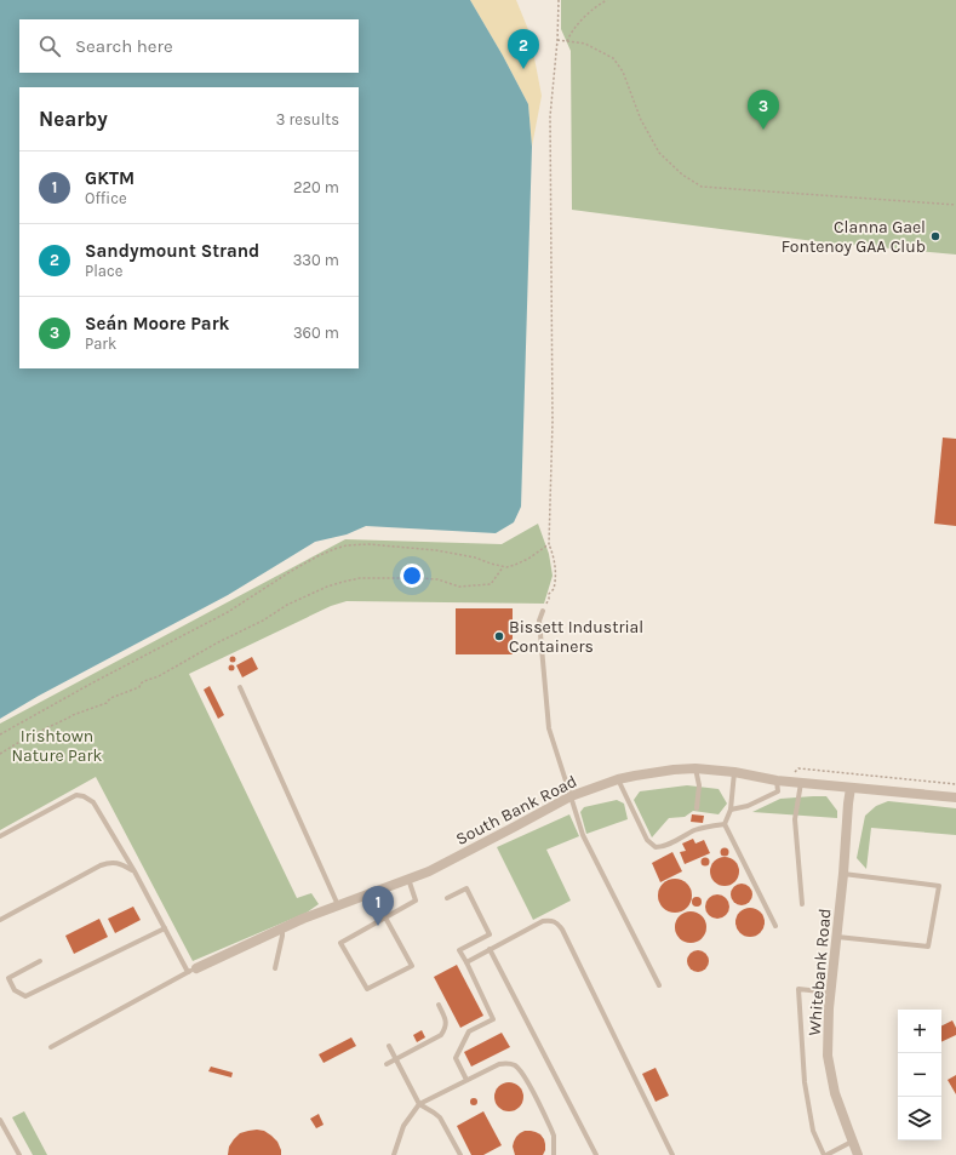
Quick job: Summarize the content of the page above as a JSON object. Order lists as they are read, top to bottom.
{
  "streets": {
    "street": ["South Bank Road", "Whitebank Road"]
  },
  "crossings": [
    ["South Bank Road", "Whitebank Road"]
  ],
  "parks": ["Irishtown Nature Park"],
  "places": ["Clanna Gael Fontenoy GAA Club", "Bissett Industrial Containers"],
  "page": {
    "search": "Search here",
    "pins": ["2", "3", "1"],
    "heading": ["Nearby", "3 results"],
    "list": [
      {
        "mark": "1",
        "name": "GKTM",
        "note": "Office",
        "value": "220 m"
      },
      {
        "mark": "2",
        "name": "Sandymount Strand",
        "note": "Place",
        "value": "330 m"
      },
      {
        "mark": "3",
        "name": "Seán Moore Park",
        "note": "Park",
        "value": "360 m"
      }
    ],
    "map_buttons": ["+", "−"]
  }
}
